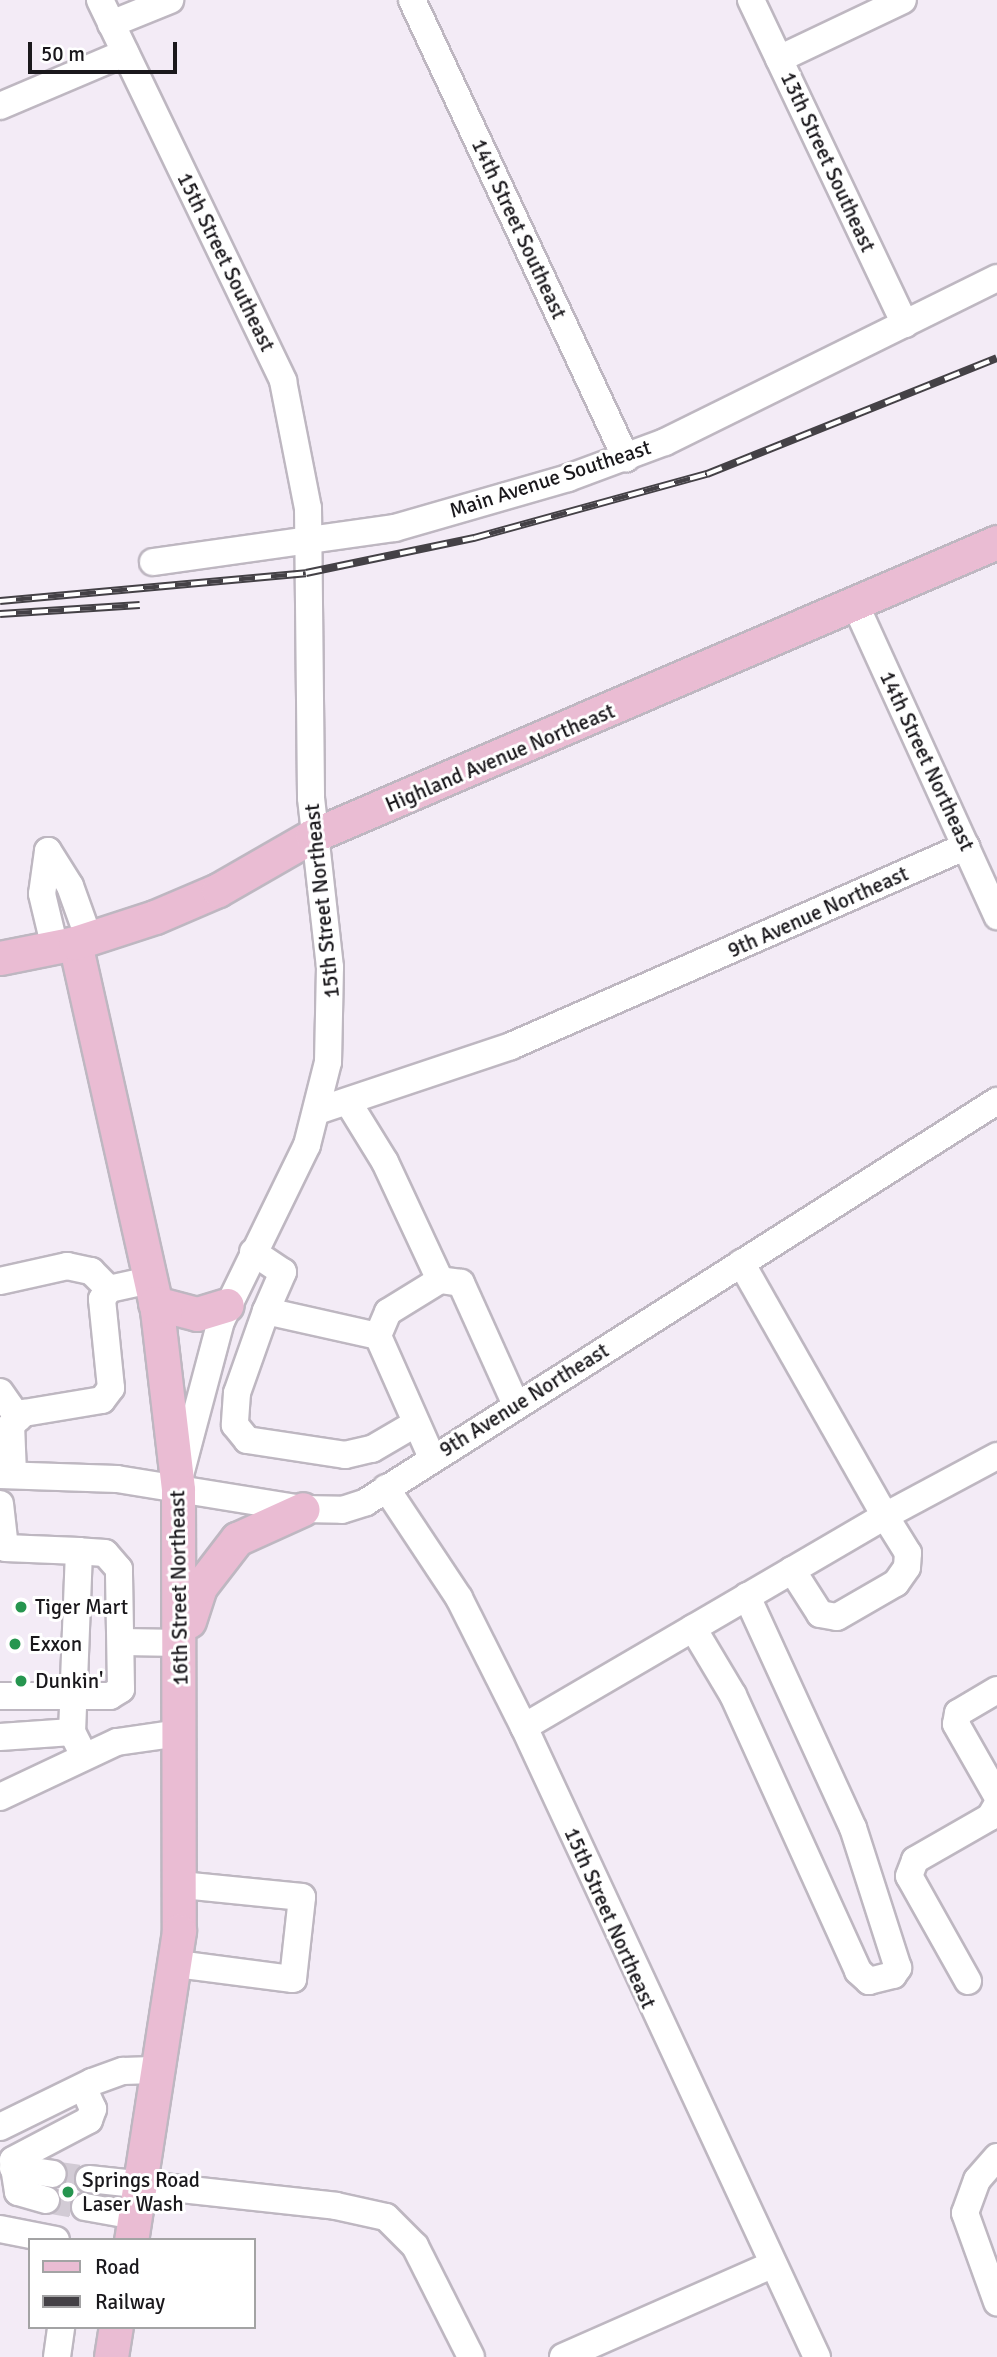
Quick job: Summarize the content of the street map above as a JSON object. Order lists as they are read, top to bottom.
{
  "streets": {
    "main road": ["Highland Avenue Northeast", "16th Street Northeast"],
    "street": [
      "13th Street Southeast",
      "14th Street Southeast",
      "15th Street Southeast",
      "Main Avenue Southeast",
      "14th Street Northeast",
      "15th Street Northeast",
      "9th Avenue Northeast"
    ]
  },
  "crossings": [
    ["13th Street Southeast", "Main Avenue Southeast"],
    ["14th Street Southeast", "Main Avenue Southeast"],
    ["15th Street Southeast", "Main Avenue Southeast"],
    ["15th Street Southeast", "15th Street Northeast"],
    ["Main Avenue Southeast", "15th Street Northeast"],
    ["Highland Avenue Northeast", "14th Street Northeast"],
    ["Highland Avenue Northeast", "15th Street Northeast"],
    ["Highland Avenue Northeast", "16th Street Northeast"],
    ["14th Street Northeast", "9th Avenue Northeast"],
    ["15th Street Northeast", "9th Avenue Northeast"],
    ["15th Street Northeast", "16th Street Northeast"],
    ["9th Avenue Northeast", "16th Street Northeast"]
  ],
  "places": [
    "Tiger Mart",
    "Exxon",
    "Dunkin'",
    "Springs Road Laser Wash"
  ],
  "legend": ["Road", "Railway"],
  "scale_bar": "50 m"
}
